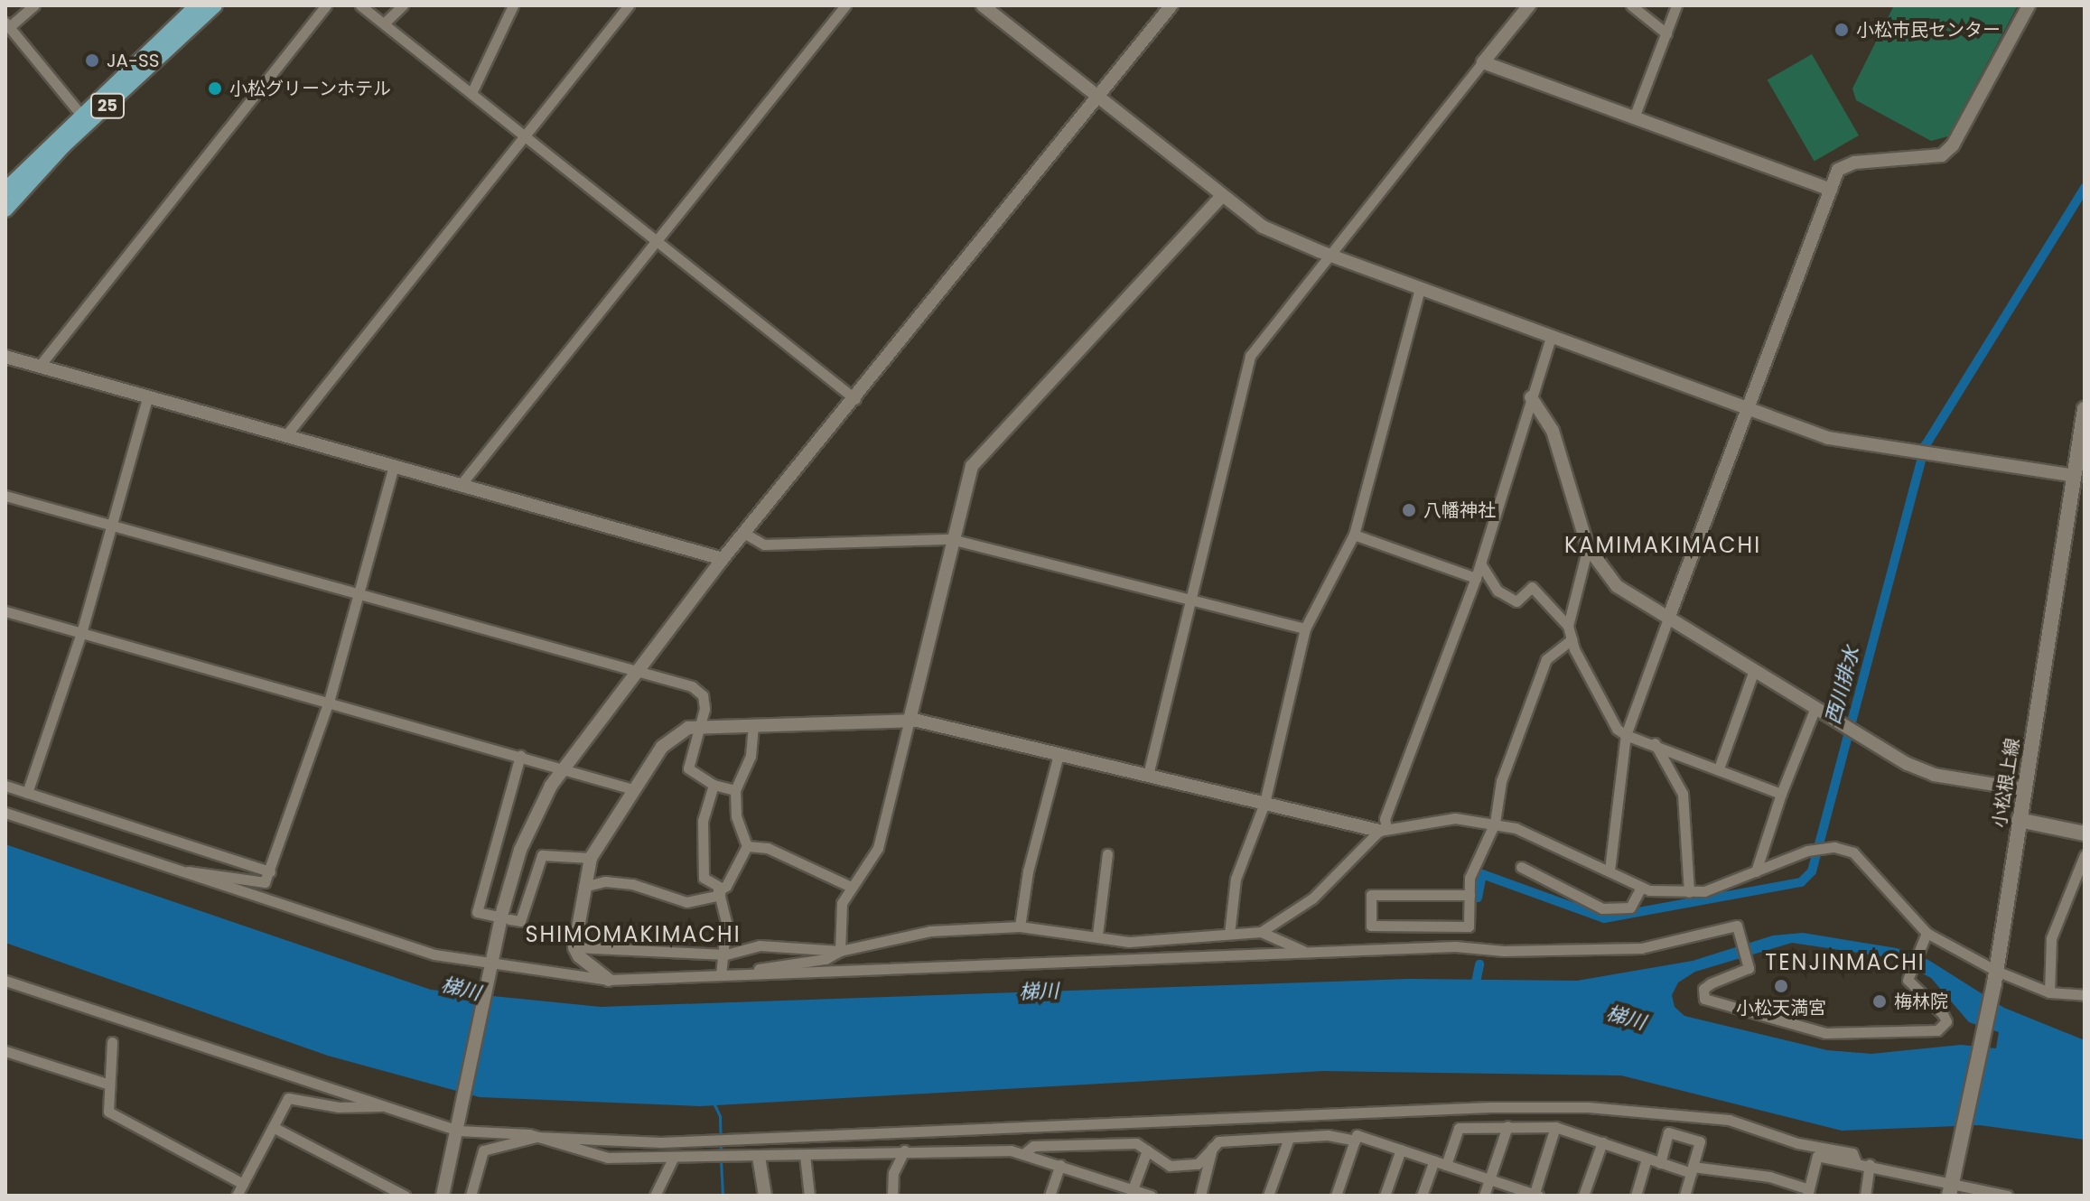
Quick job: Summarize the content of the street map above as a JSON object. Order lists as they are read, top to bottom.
{
  "streets": {
    "main road": ["25", "小松根上線"]
  },
  "districts": ["KAMIMAKIMACHI", "SHIMOMAKIMACHI", "TENJINMACHI"],
  "water": ["西川排水", "梯川"],
  "places": [
    "小松市民センター",
    "JA-SS",
    "小松グリーンホテル",
    "八幡神社",
    "小松天満宮",
    "梅林院"
  ]
}
